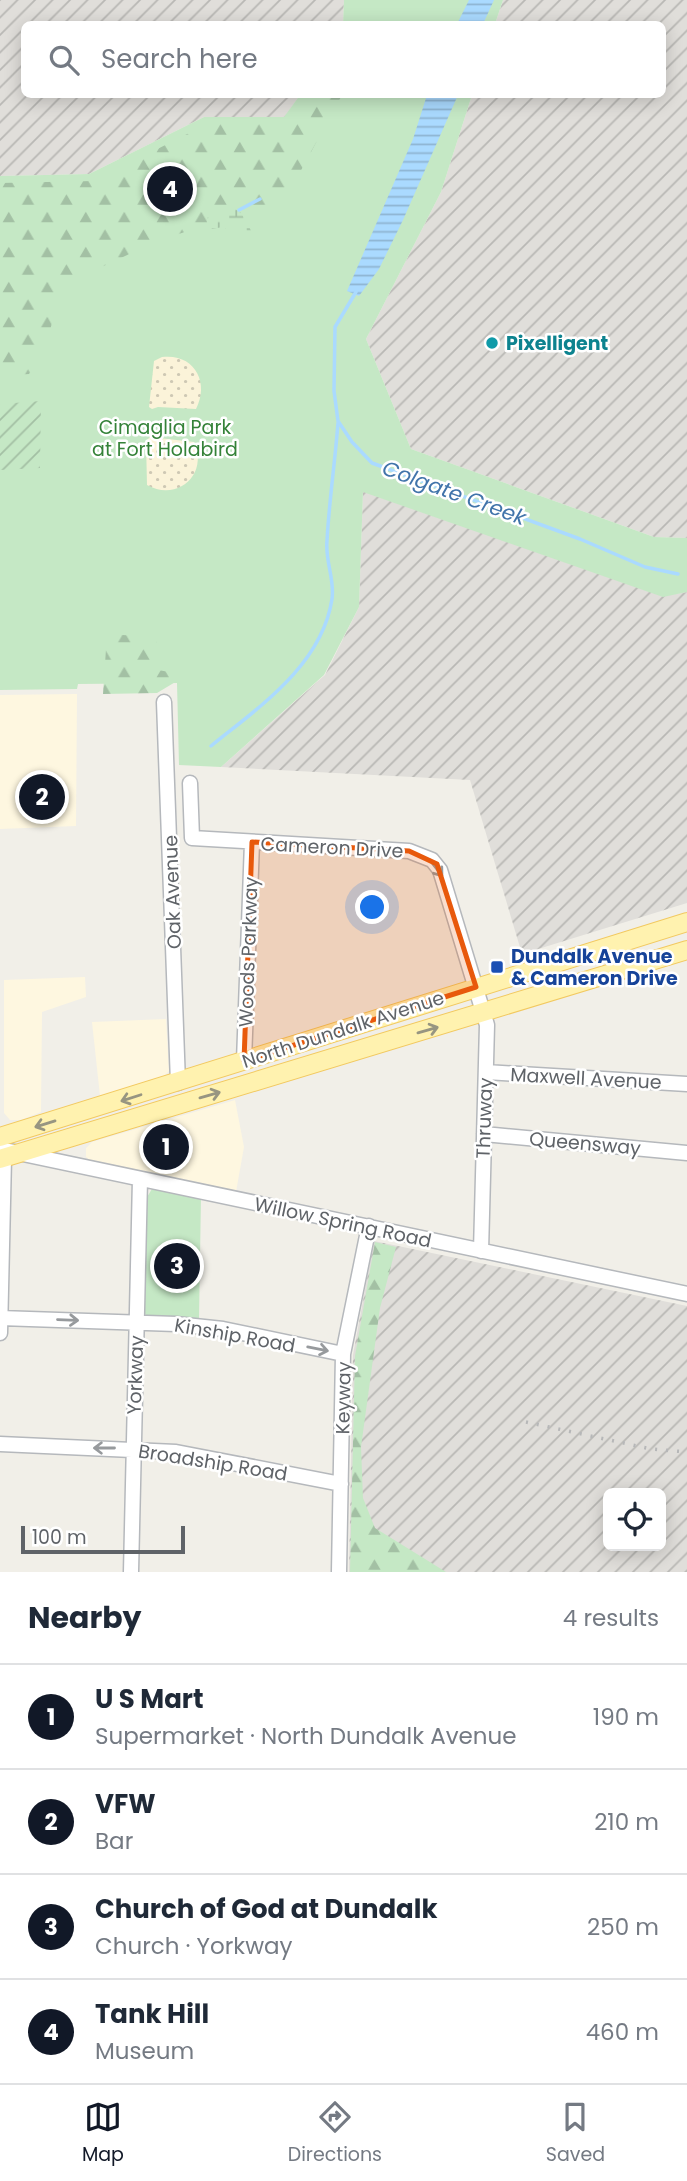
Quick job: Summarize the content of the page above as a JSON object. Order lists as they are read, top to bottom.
{
  "streets": {
    "main road": ["North Dundalk Avenue"],
    "street": [
      "Cameron Drive",
      "Oak Avenue",
      "Woods Parkway",
      "Maxwell Avenue",
      "Thruway",
      "Queensway",
      "Willow Spring Road",
      "Kinship Road",
      "Yorkway",
      "Keyway",
      "Broadship Road"
    ]
  },
  "crossings": [
    ["Cameron Drive", "Woods Parkway"],
    ["Cameron Drive", "North Dundalk Avenue"],
    ["Cameron Drive", "Thruway"],
    ["Oak Avenue", "North Dundalk Avenue"],
    ["Woods Parkway", "North Dundalk Avenue"],
    ["North Dundalk Avenue", "Thruway"],
    ["North Dundalk Avenue", "Willow Spring Road"],
    ["Maxwell Avenue", "Thruway"],
    ["Thruway", "Queensway"],
    ["Thruway", "Willow Spring Road"],
    ["Willow Spring Road", "Yorkway"],
    ["Willow Spring Road", "Keyway"],
    ["Kinship Road", "Yorkway"],
    ["Kinship Road", "Keyway"],
    ["Yorkway", "Broadship Road"],
    ["Keyway", "Broadship Road"]
  ],
  "one_way": ["Cameron Drive", "Kinship Road", "Broadship Road"],
  "water": ["Colgate Creek"],
  "parks": ["Cimaglia Park at Fort Holabird"],
  "places": {
    "other": ["Pixelligent"],
    "transit": ["Dundalk Avenue & Cameron Drive"]
  },
  "scale_bar": "100 m",
  "page": {
    "search": "Search here",
    "pins": [
      "4",
      "2",
      "1",
      "3"
    ],
    "scale": "100 m",
    "heading": ["Nearby", "4 results"],
    "list": [
      {
        "mark": "1",
        "name": "U S Mart",
        "note": "Supermarket · North Dundalk Avenue",
        "value": "190 m"
      },
      {
        "mark": "2",
        "name": "VFW",
        "note": "Bar",
        "value": "210 m"
      },
      {
        "mark": "3",
        "name": "Church of God at Dundalk",
        "note": "Church · Yorkway",
        "value": "250 m"
      },
      {
        "mark": "4",
        "name": "Tank Hill",
        "note": "Museum",
        "value": "460 m"
      }
    ],
    "nav": ["Map", "Directions", "Saved"]
  }
}
